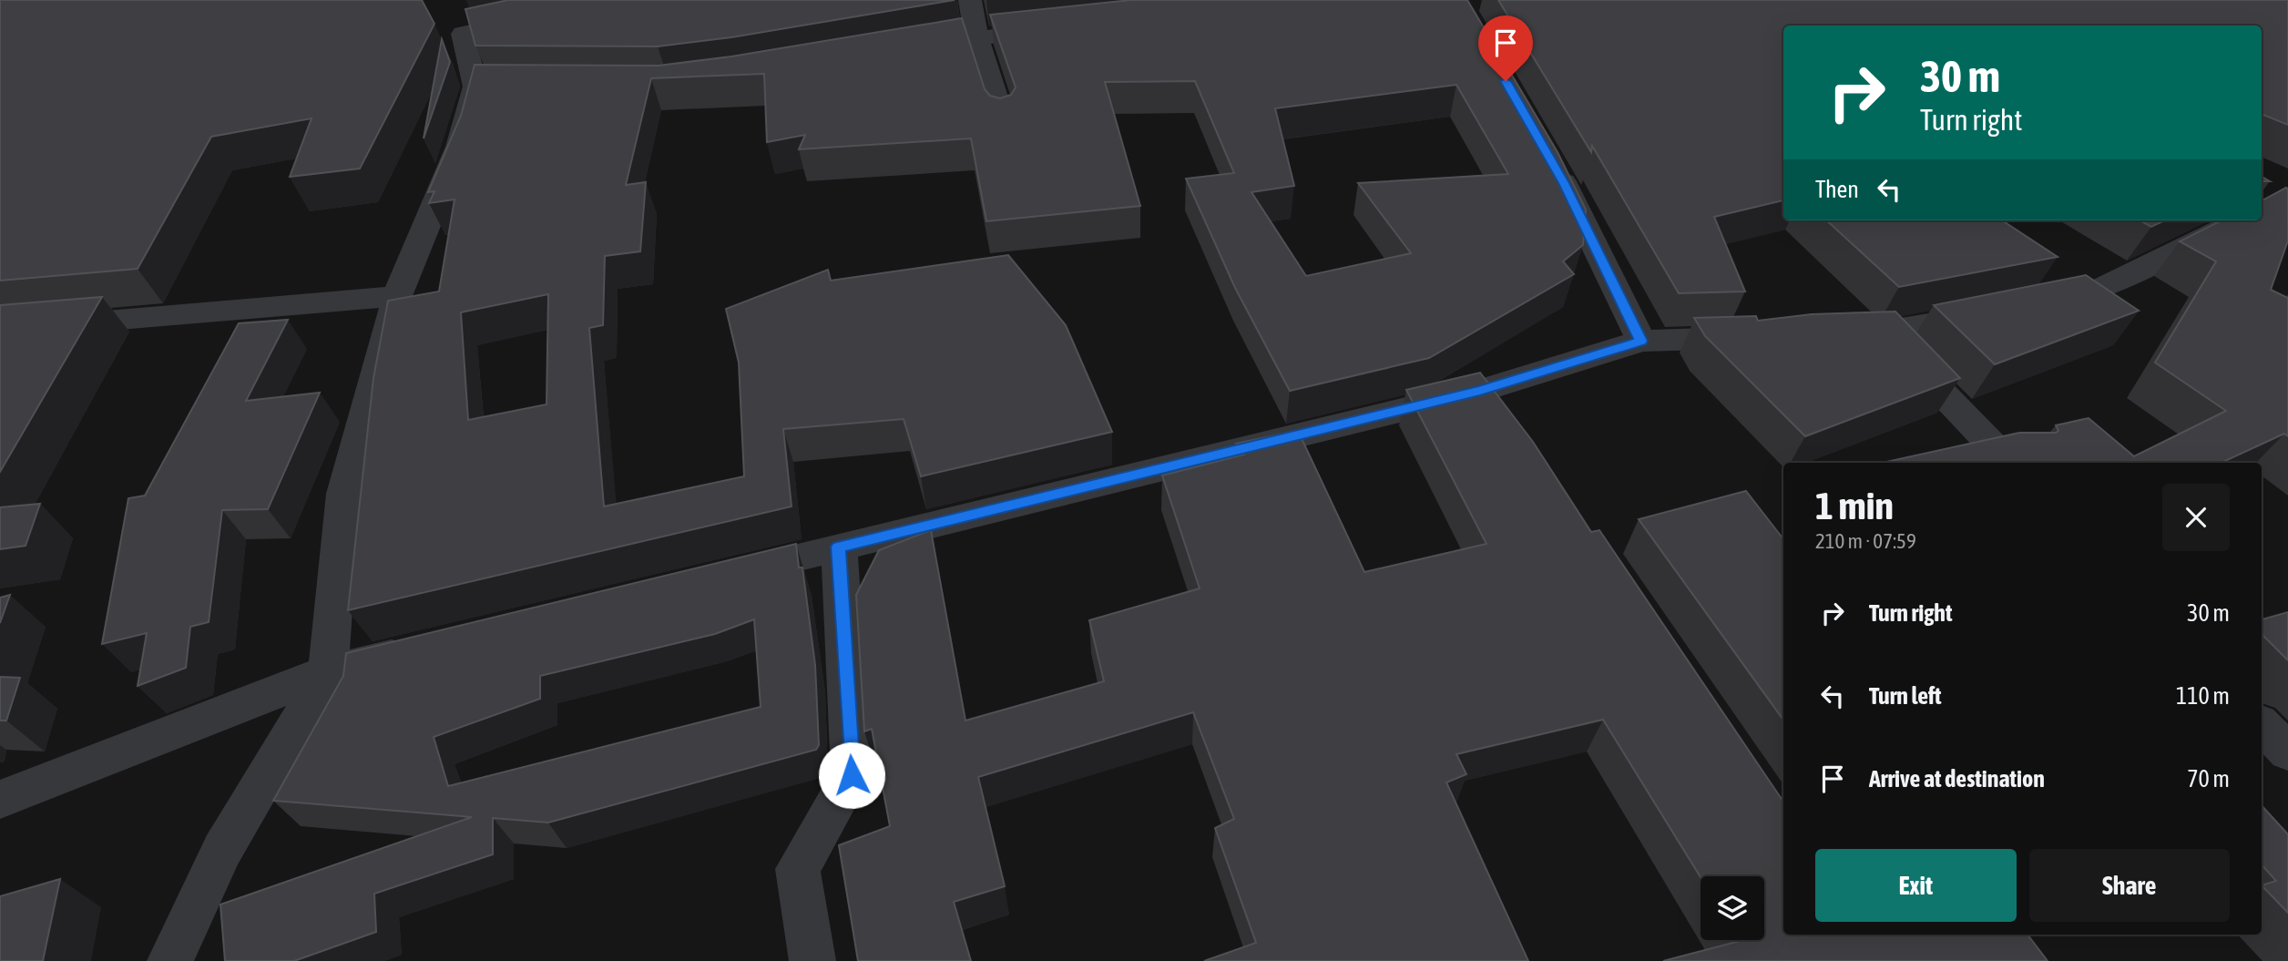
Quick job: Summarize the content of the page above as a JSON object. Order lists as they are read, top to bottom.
{
  "page": {
    "turn": ["30 m", "Turn right"],
    "then": "Then",
    "heading": ["1 min", "210 m · 07:59"],
    "list": [
      {
        "name": "Turn right",
        "value": "30 m"
      },
      {
        "name": "Turn left",
        "value": "110 m"
      },
      {
        "name": "Arrive at destination",
        "value": "70 m"
      }
    ],
    "buttons": ["Exit", "Share"]
  }
}
